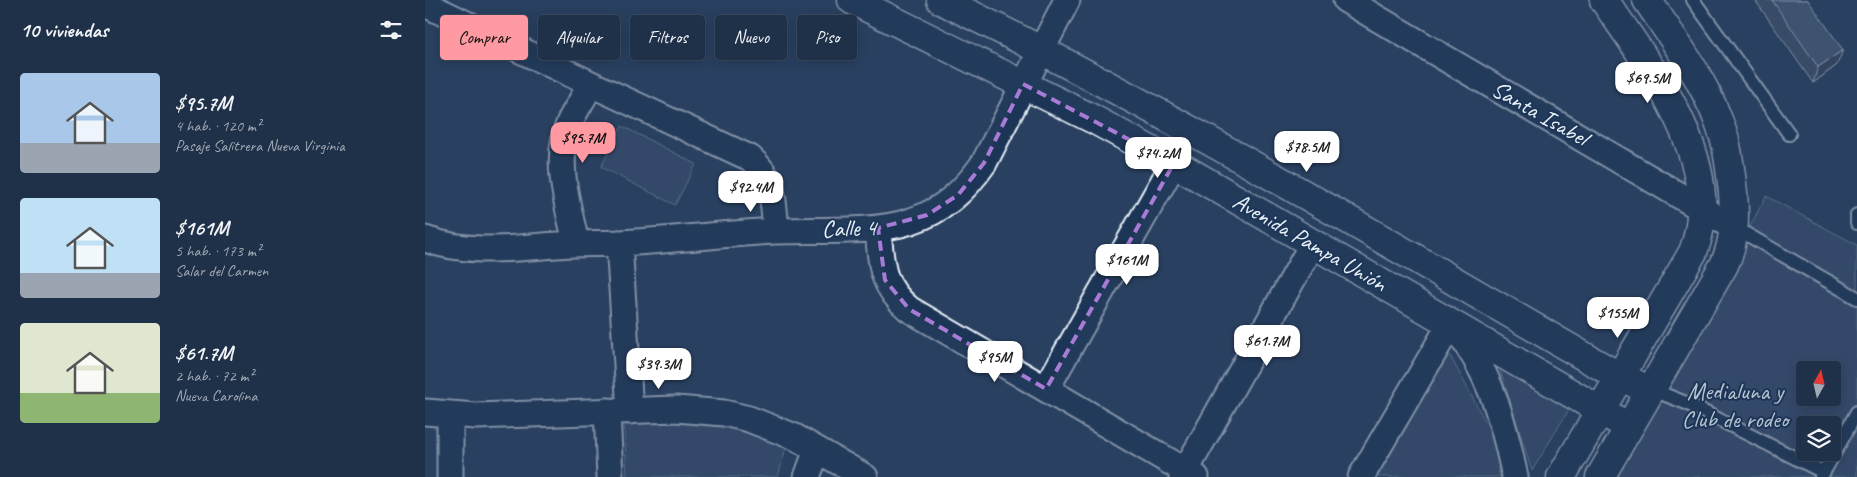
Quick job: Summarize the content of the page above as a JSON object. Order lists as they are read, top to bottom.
{
  "streets": {
    "street": ["Santa Isabel", "Calle 4", "Avenida Pampa Unión"]
  },
  "crossings": [
    ["Calle 4", "Avenida Pampa Unión"]
  ],
  "parks": ["Medialuna y Club de rodeo"],
  "north": "top",
  "page": {
    "heading": "10 viviendas",
    "chip": [
      "Comprar",
      "Alquilar",
      "Filtros",
      "Nuevo",
      "Piso"
    ],
    "list": [
      {
        "name": "$95.7M",
        "note": "4 hab. · 120 m² · Pasaje Salitrera Nueva Virginia"
      },
      {
        "name": "$161M",
        "note": "5 hab. · 173 m² · Salar del Carmen"
      },
      {
        "name": "$61.7M",
        "note": "2 hab. · 72 m² · Nueva Carolina"
      }
    ],
    "price": [
      "$69.5M",
      "$95.7M",
      "$78.5M",
      "$74.2M",
      "$92.4M",
      "$161M",
      "$155M",
      "$61.7M",
      "$95M",
      "$39.3M"
    ]
  }
}
